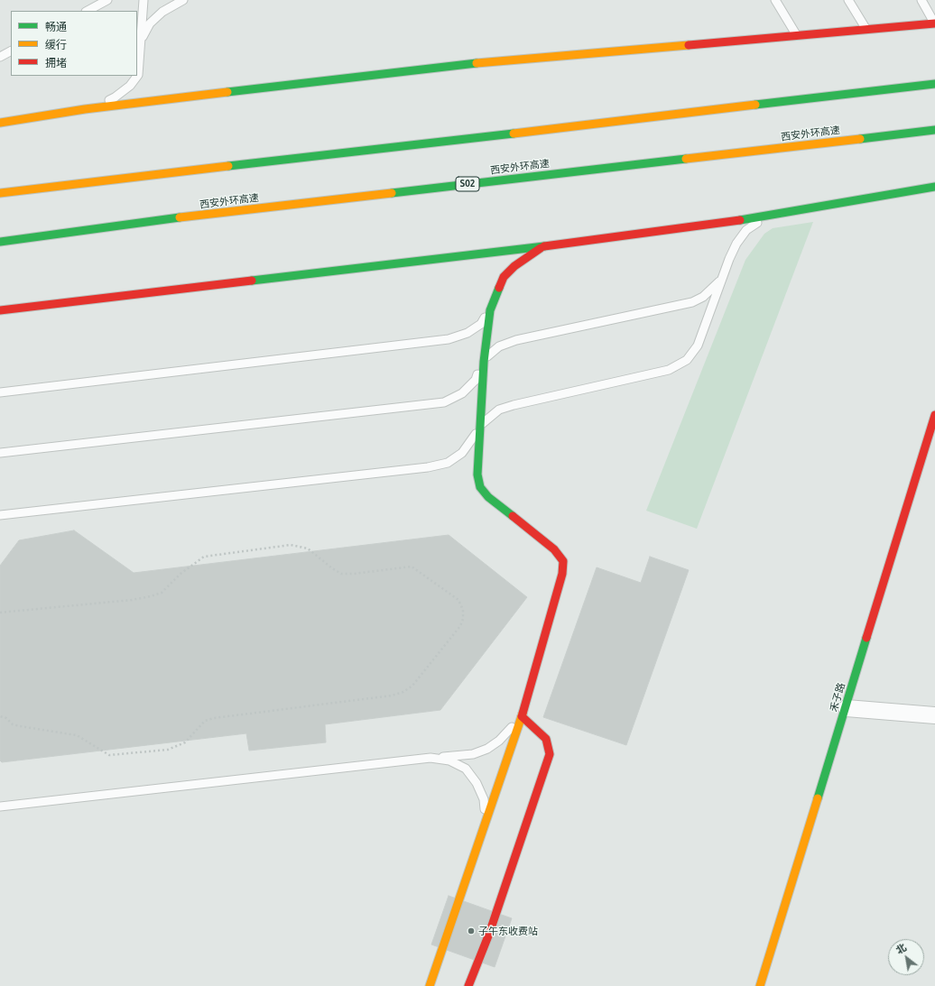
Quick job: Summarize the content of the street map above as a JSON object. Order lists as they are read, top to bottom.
{
  "streets": {
    "main road": ["西安外环高速", "S02", "禾子路"]
  },
  "places": ["子午东收费站"],
  "legend": ["畅通", "缓行", "拥堵"],
  "north": "top left"
}
